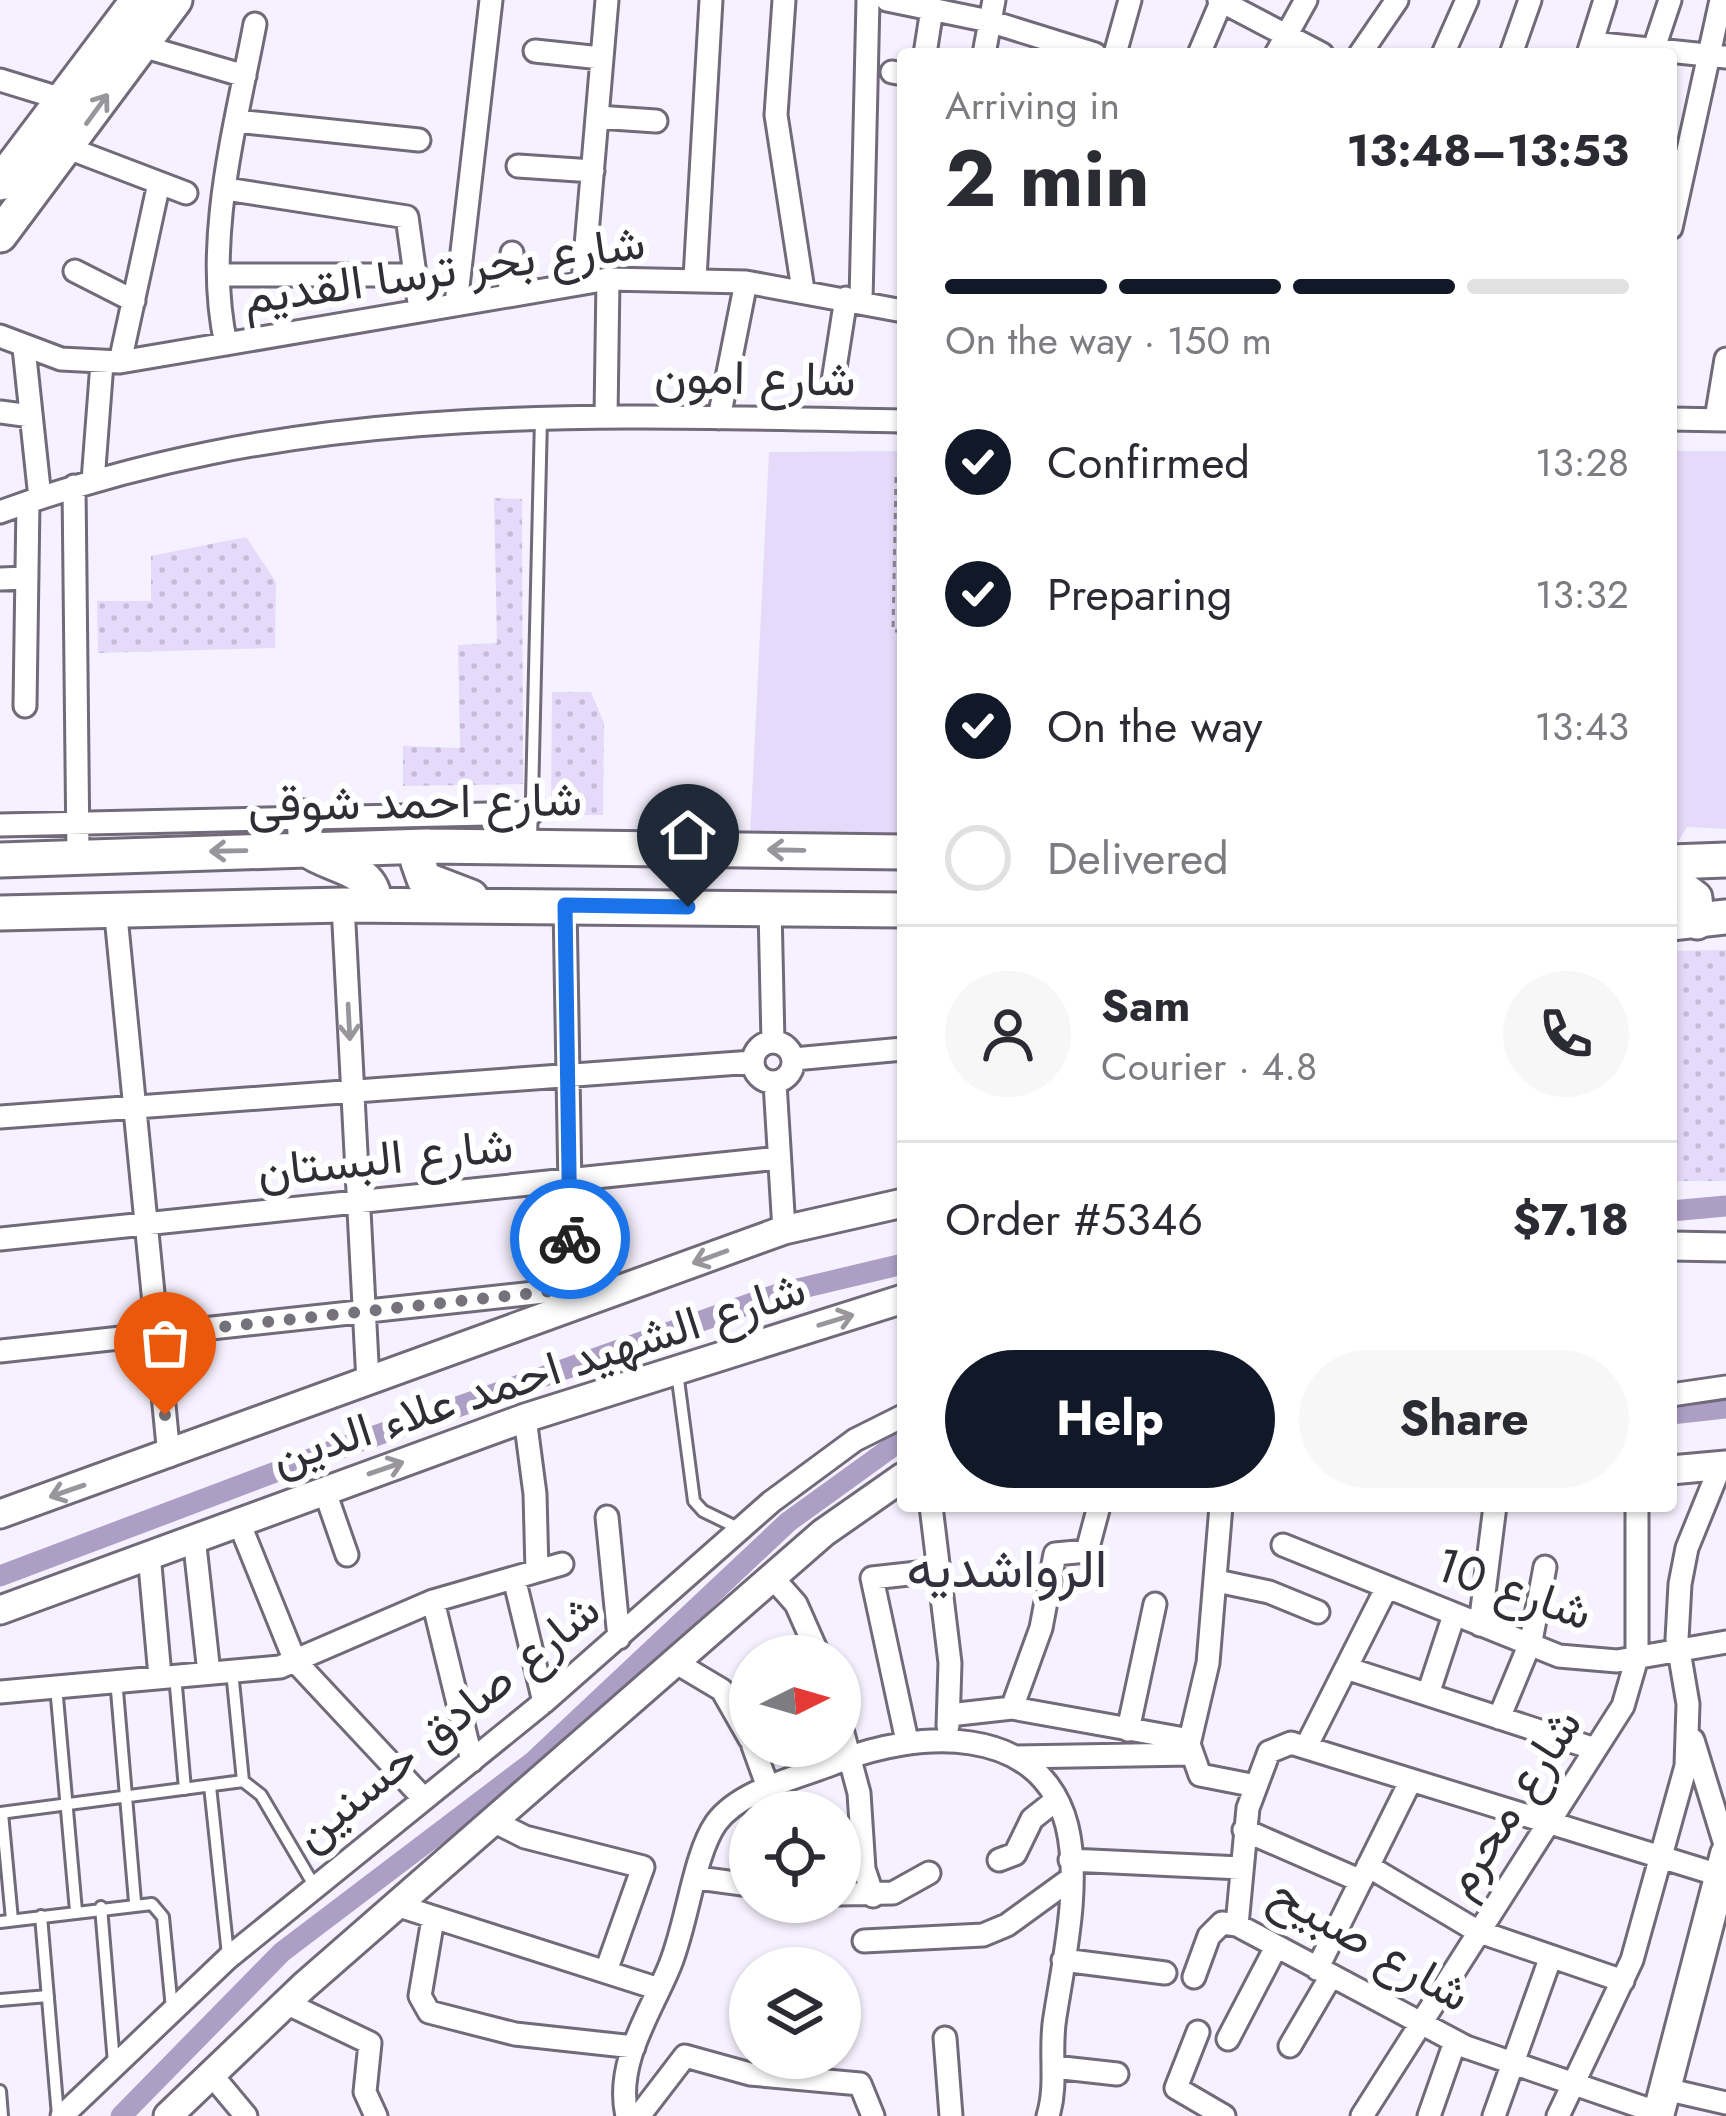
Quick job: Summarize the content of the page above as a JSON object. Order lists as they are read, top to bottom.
{
  "streets": {
    "main road": ["شارع احمد شوقى"],
    "street": [
      "شارع بحر ترسا القديم",
      "شارع امون",
      "شارع البستان",
      "شارع الشهيد احمد علاء الدين",
      "شارع 10",
      "شارع صادق حسنين",
      "شارع محرم",
      "شارع صبيح"
    ]
  },
  "crossings": [
    ["شارع 10", "شارع محرم"],
    ["شارع محرم", "شارع صبيح"]
  ],
  "districts": ["الرواشديه"],
  "north": "right",
  "page": {
    "heading": ["2 min", "Arriving in", "13:48–13:53"],
    "panel": [
      "Sam",
      "Courier · 4.8",
      "Order #5346",
      "$7.18"
    ],
    "bar": "On the way · 150 m",
    "list": [
      ["Confirmed", "13:28"],
      ["Preparing", "13:32"],
      ["On the way", "13:43"],
      "Delivered"
    ],
    "buttons": ["Help", "Share"]
  }
}
